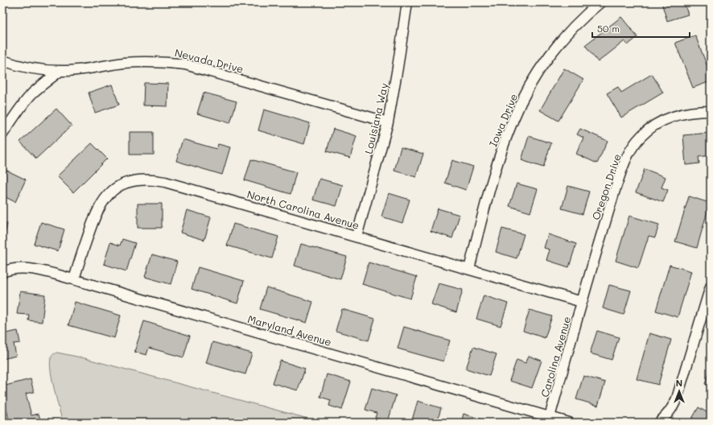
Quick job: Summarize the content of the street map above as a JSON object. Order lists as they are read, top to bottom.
{
  "streets": {
    "street": [
      "Nevada Drive",
      "Louisiana Way",
      "Iowa Drive",
      "Oregon Drive",
      "North Carolina Avenue",
      "Maryland Avenue",
      "Carolina Avenue"
    ]
  },
  "crossings": [
    ["Nevada Drive", "Louisiana Way"],
    ["Louisiana Way", "North Carolina Avenue"],
    ["Iowa Drive", "North Carolina Avenue"],
    ["Oregon Drive", "North Carolina Avenue"],
    ["Oregon Drive", "Carolina Avenue"],
    ["North Carolina Avenue", "Maryland Avenue"],
    ["North Carolina Avenue", "Carolina Avenue"],
    ["Maryland Avenue", "Carolina Avenue"]
  ],
  "scale_bar": "50 m",
  "north": "top"
}
